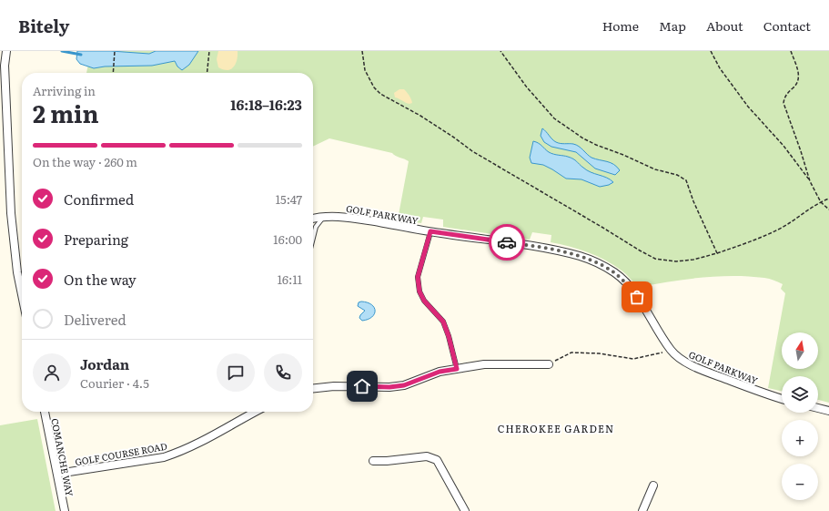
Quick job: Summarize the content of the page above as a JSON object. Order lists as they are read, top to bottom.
{
  "streets": {
    "street": ["GOLF PARKWAY", "GOLF COURSE ROAD", "COMANCHE WAY"]
  },
  "crossings": [
    ["GOLF COURSE ROAD", "COMANCHE WAY"]
  ],
  "districts": ["CHEROKEE GARDEN"],
  "north": "top",
  "page": {
    "header": "Bitely",
    "nav": [
      "Home",
      "Map",
      "About",
      "Contact"
    ],
    "heading": ["2 min", "Arriving in", "16:18–16:23"],
    "panel": ["Jordan", "Courier · 4.5"],
    "bar": "On the way · 260 m",
    "list": [
      ["Confirmed", "15:47"],
      ["Preparing", "16:00"],
      ["On the way", "16:11"],
      "Delivered"
    ],
    "map_buttons": ["+", "−"]
  }
}
